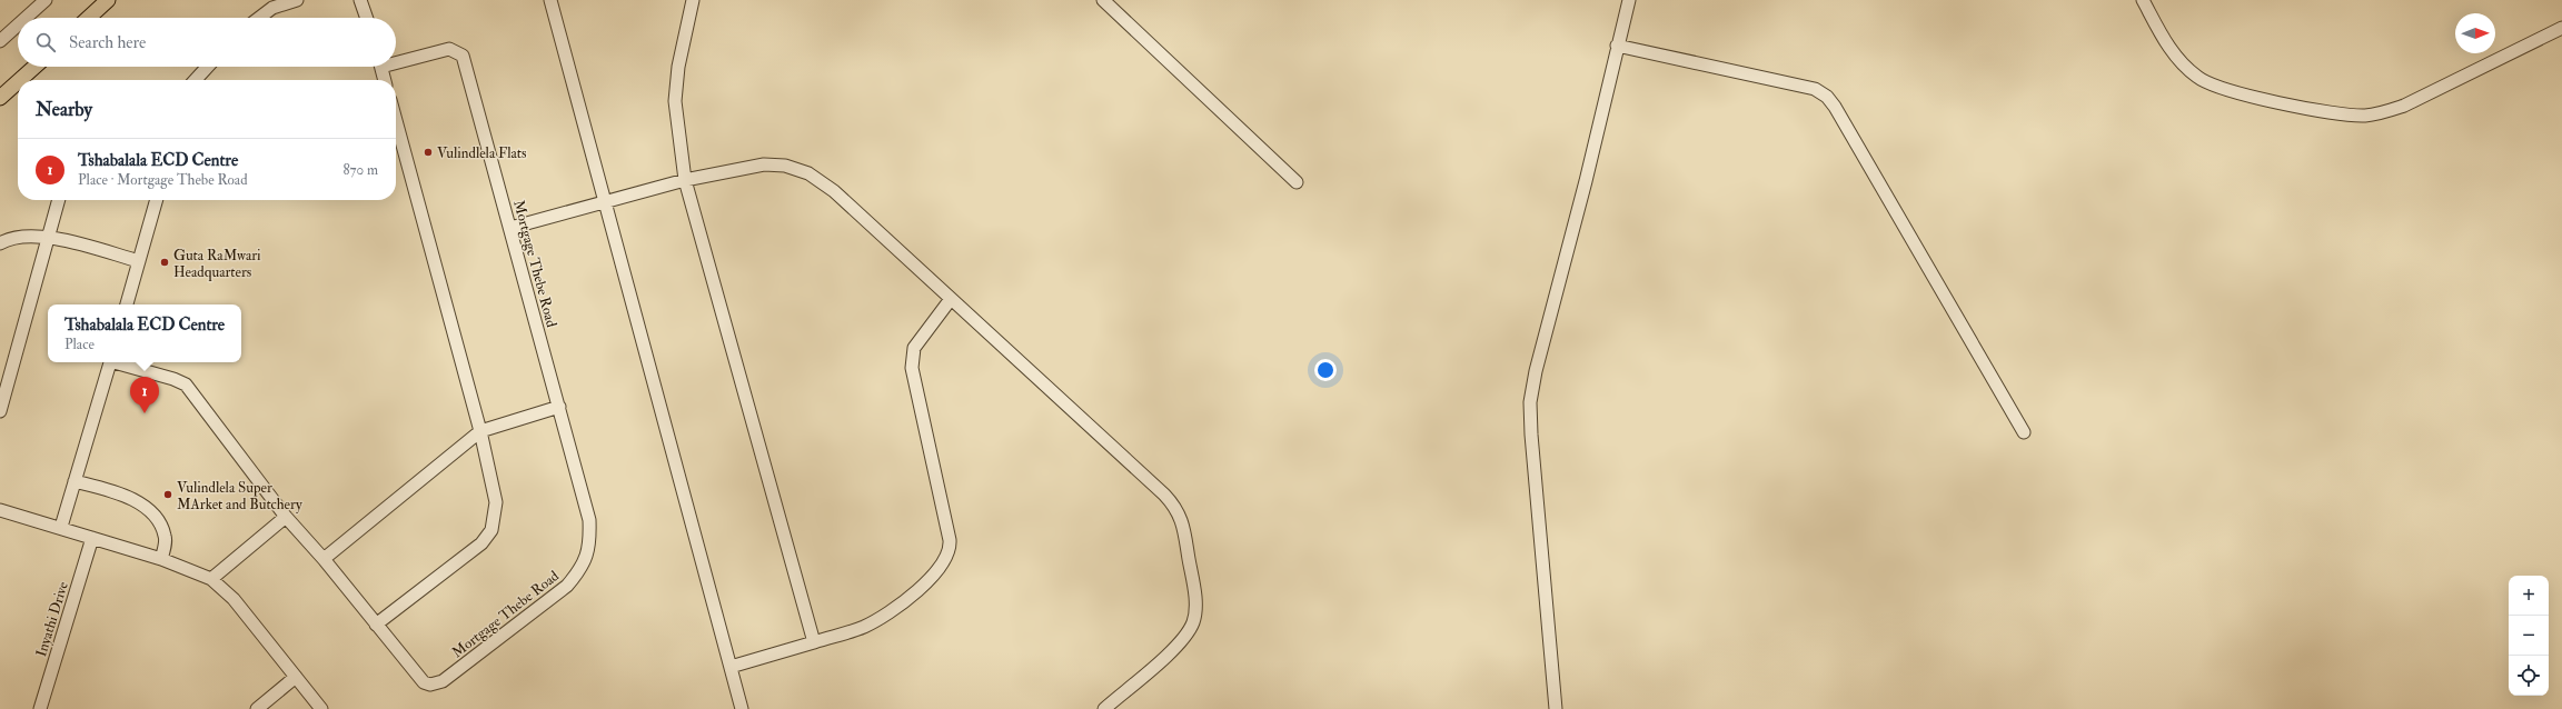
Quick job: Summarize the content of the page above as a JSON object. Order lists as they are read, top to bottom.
{
  "streets": {
    "street": ["Mortgage Thebe Road", "Inyathi Drive"]
  },
  "places": ["Vulindlela Flats", "Guta RaMwari Headquarters", "Vulindlela Super MArket and Butchery"],
  "north": "right",
  "page": {
    "search": "Search here",
    "heading": "Nearby",
    "list": [
      {
        "mark": "1",
        "name": "Tshabalala ECD Centre",
        "note": "Place · Mortgage Thebe Road",
        "value": "870 m"
      }
    ],
    "popup": ["Tshabalala ECD Centre", "Place"],
    "pins": "1",
    "map_buttons": ["+", "−"]
  }
}
